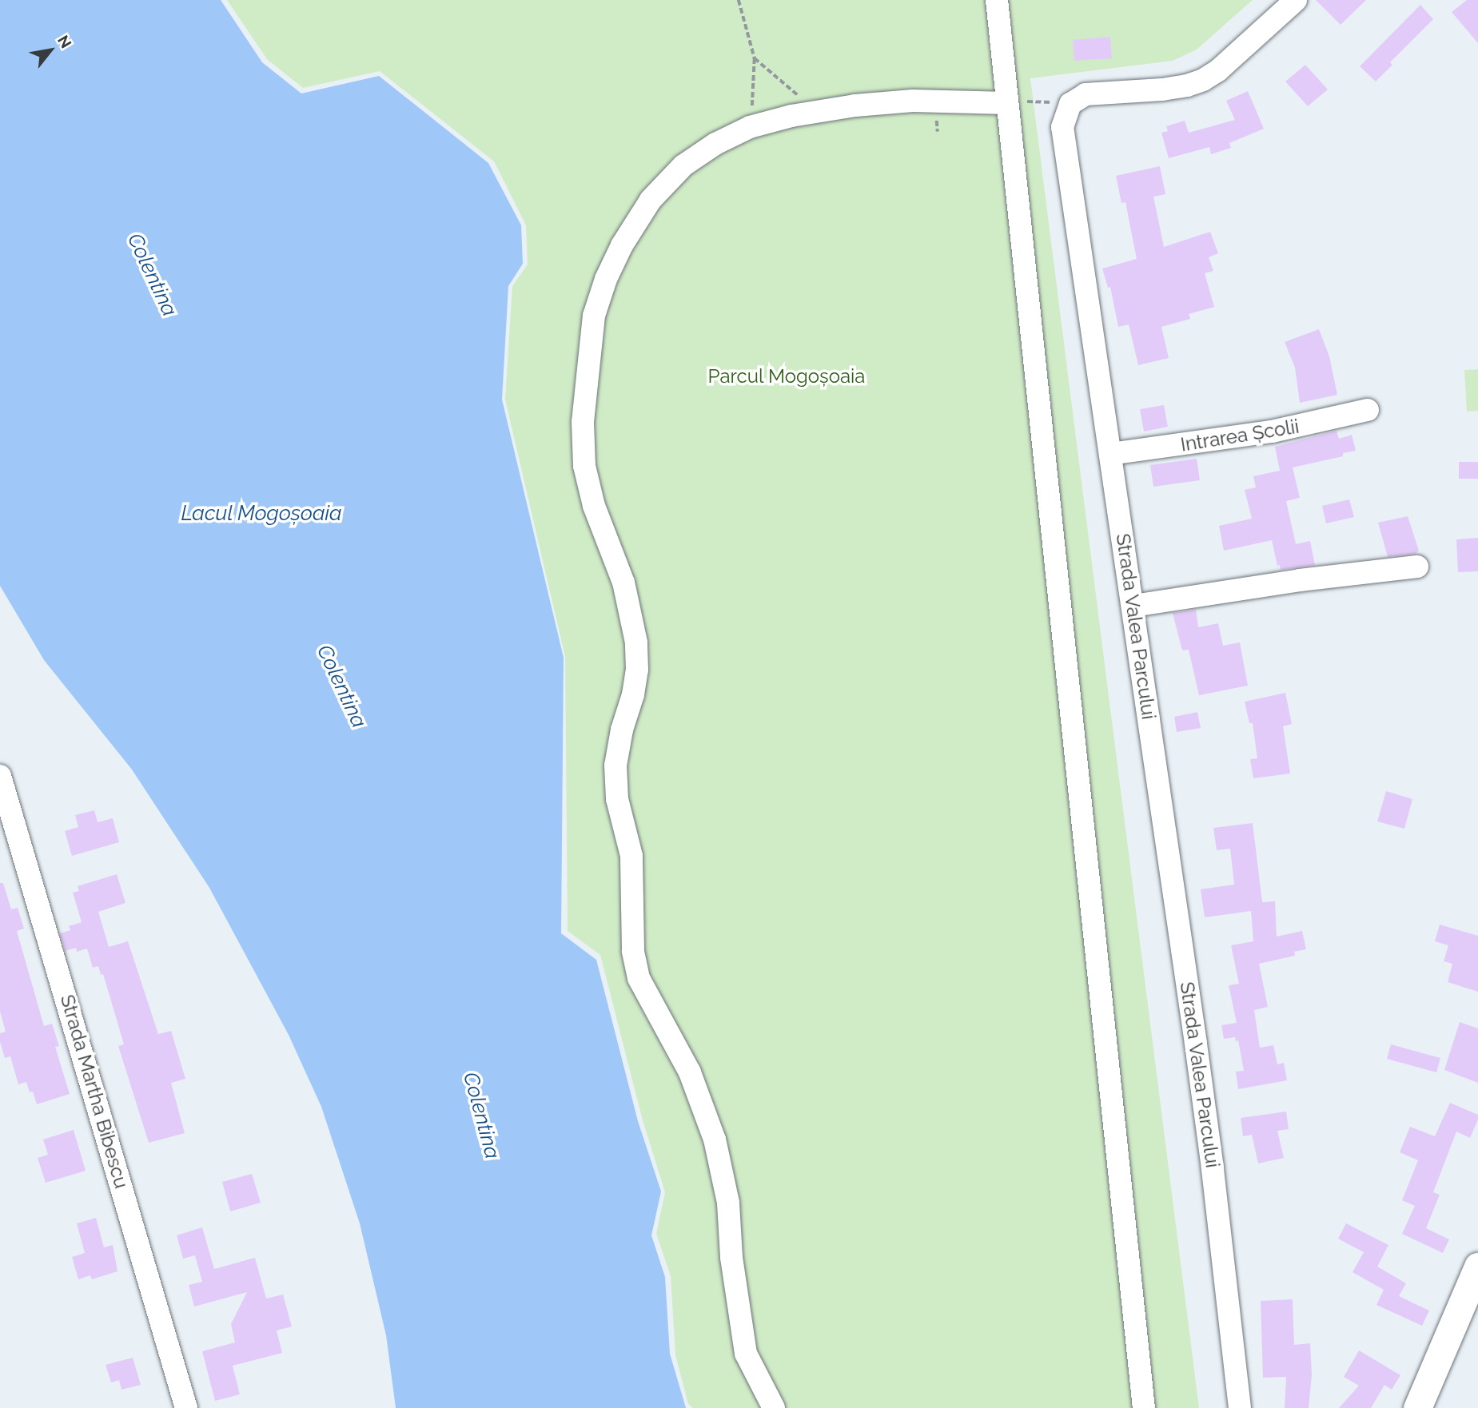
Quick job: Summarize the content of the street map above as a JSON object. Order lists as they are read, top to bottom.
{
  "streets": {
    "street": ["Intrarea Școlii", "Strada Valea Parcului", "Strada Martha Bibescu"]
  },
  "crossings": [
    ["Intrarea Școlii", "Strada Valea Parcului"]
  ],
  "water": ["Colentina", "Lacul Mogoșoaia"],
  "parks": ["Parcul Mogoșoaia"],
  "north": "top right"
}
